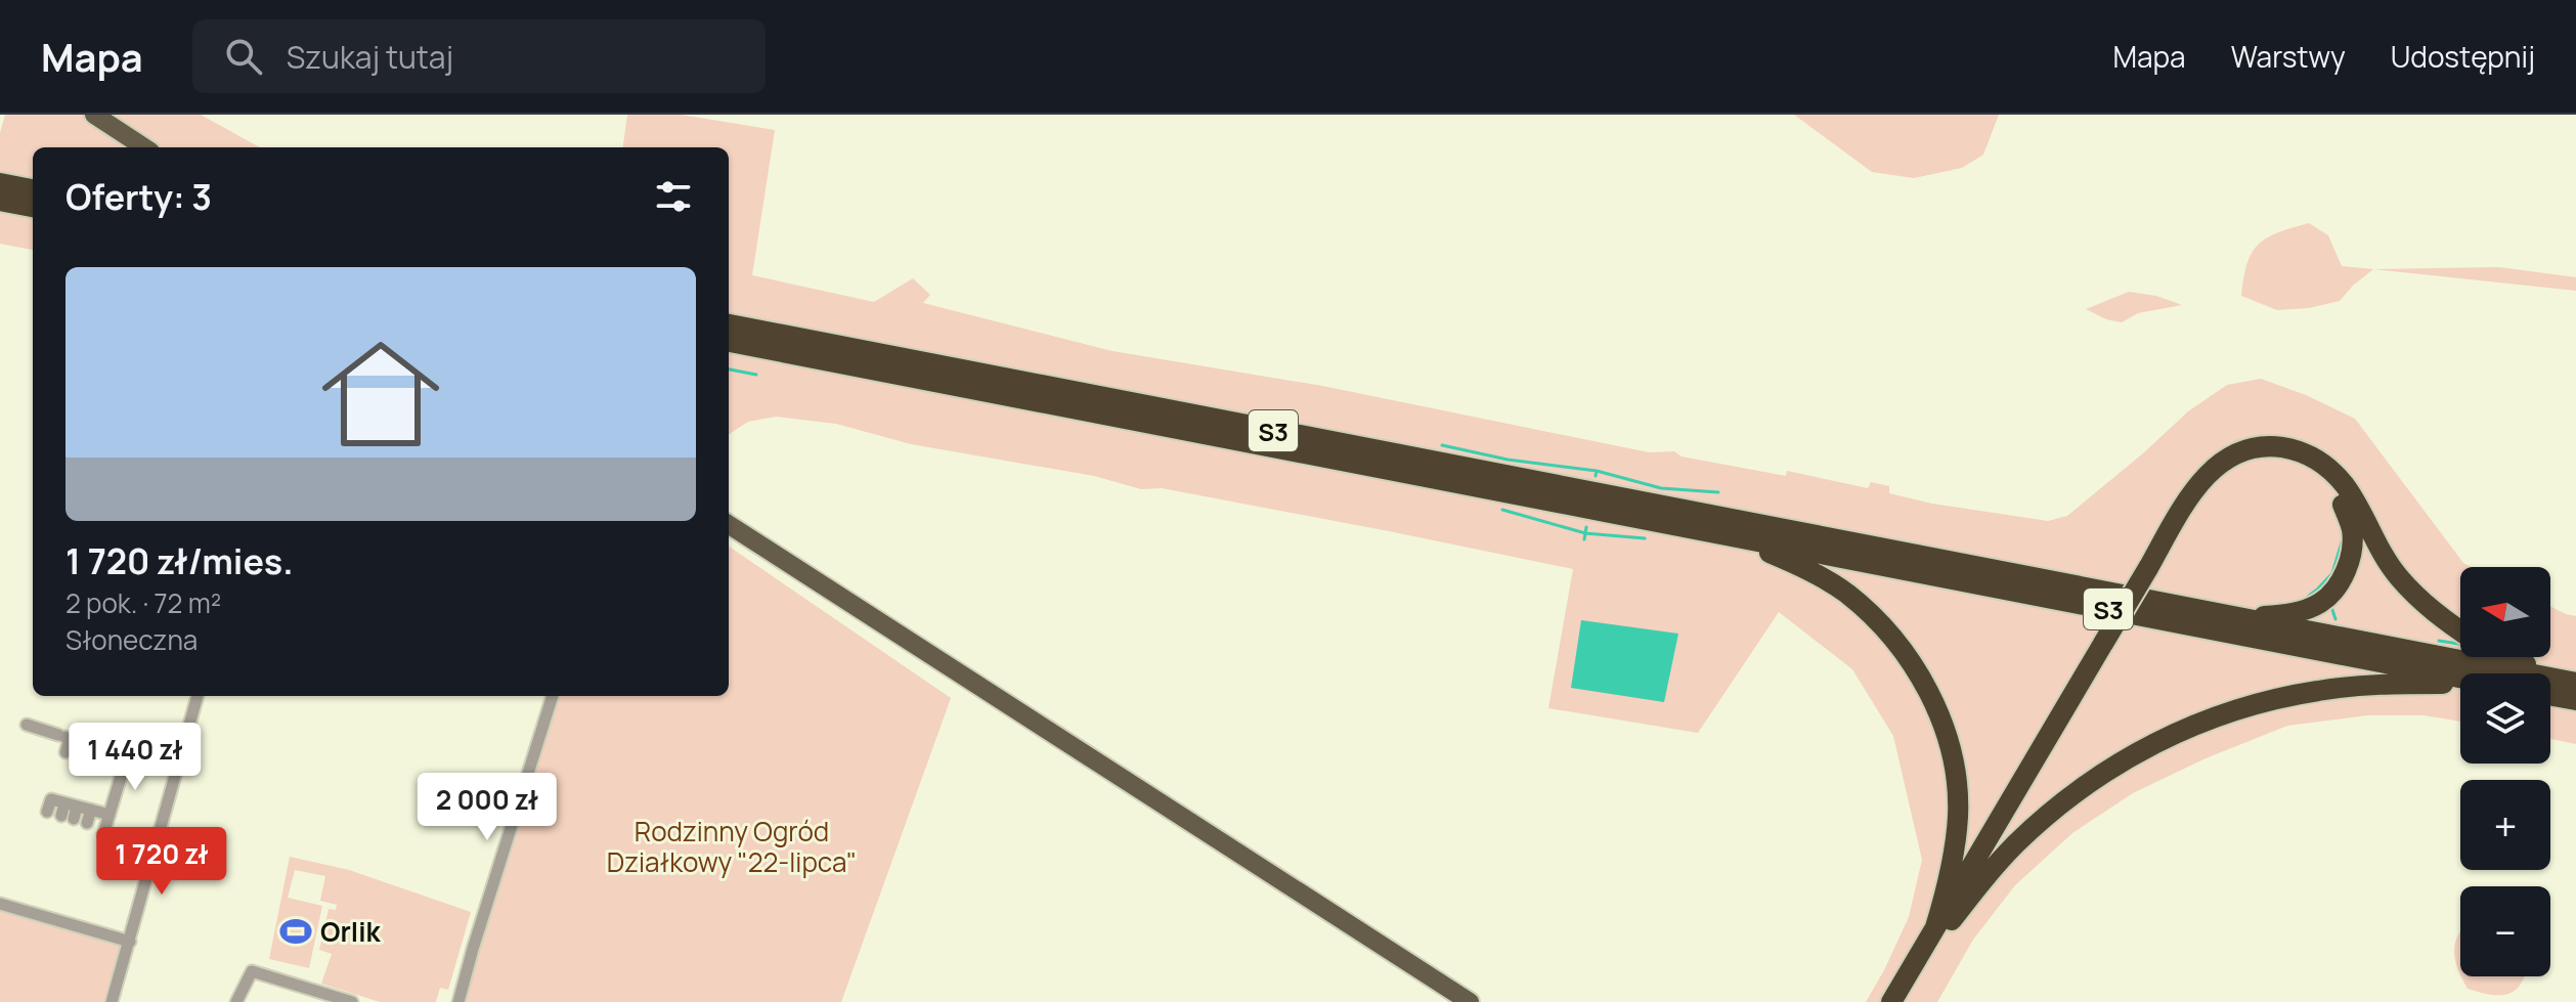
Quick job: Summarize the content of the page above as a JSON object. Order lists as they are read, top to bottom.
{
  "streets": {
    "highway": ["S3"]
  },
  "parks": ["Rodzinny Ogród Działkowy \"22-lipca\""],
  "places": {
    "sports": ["Orlik"]
  },
  "north": "left",
  "page": {
    "header": "Mapa",
    "search": "Szukaj tutaj",
    "nav": ["Mapa", "Warstwy", "Udostępnij"],
    "heading": "Oferty: 3",
    "list": [
      {
        "name": "1 720 zł/mies.",
        "note": "2 pok. · 72 m² · Słoneczna"
      }
    ],
    "map_buttons": ["+", "−"],
    "price": ["1 440 zł", "2 000 zł", "1 720 zł"]
  }
}
